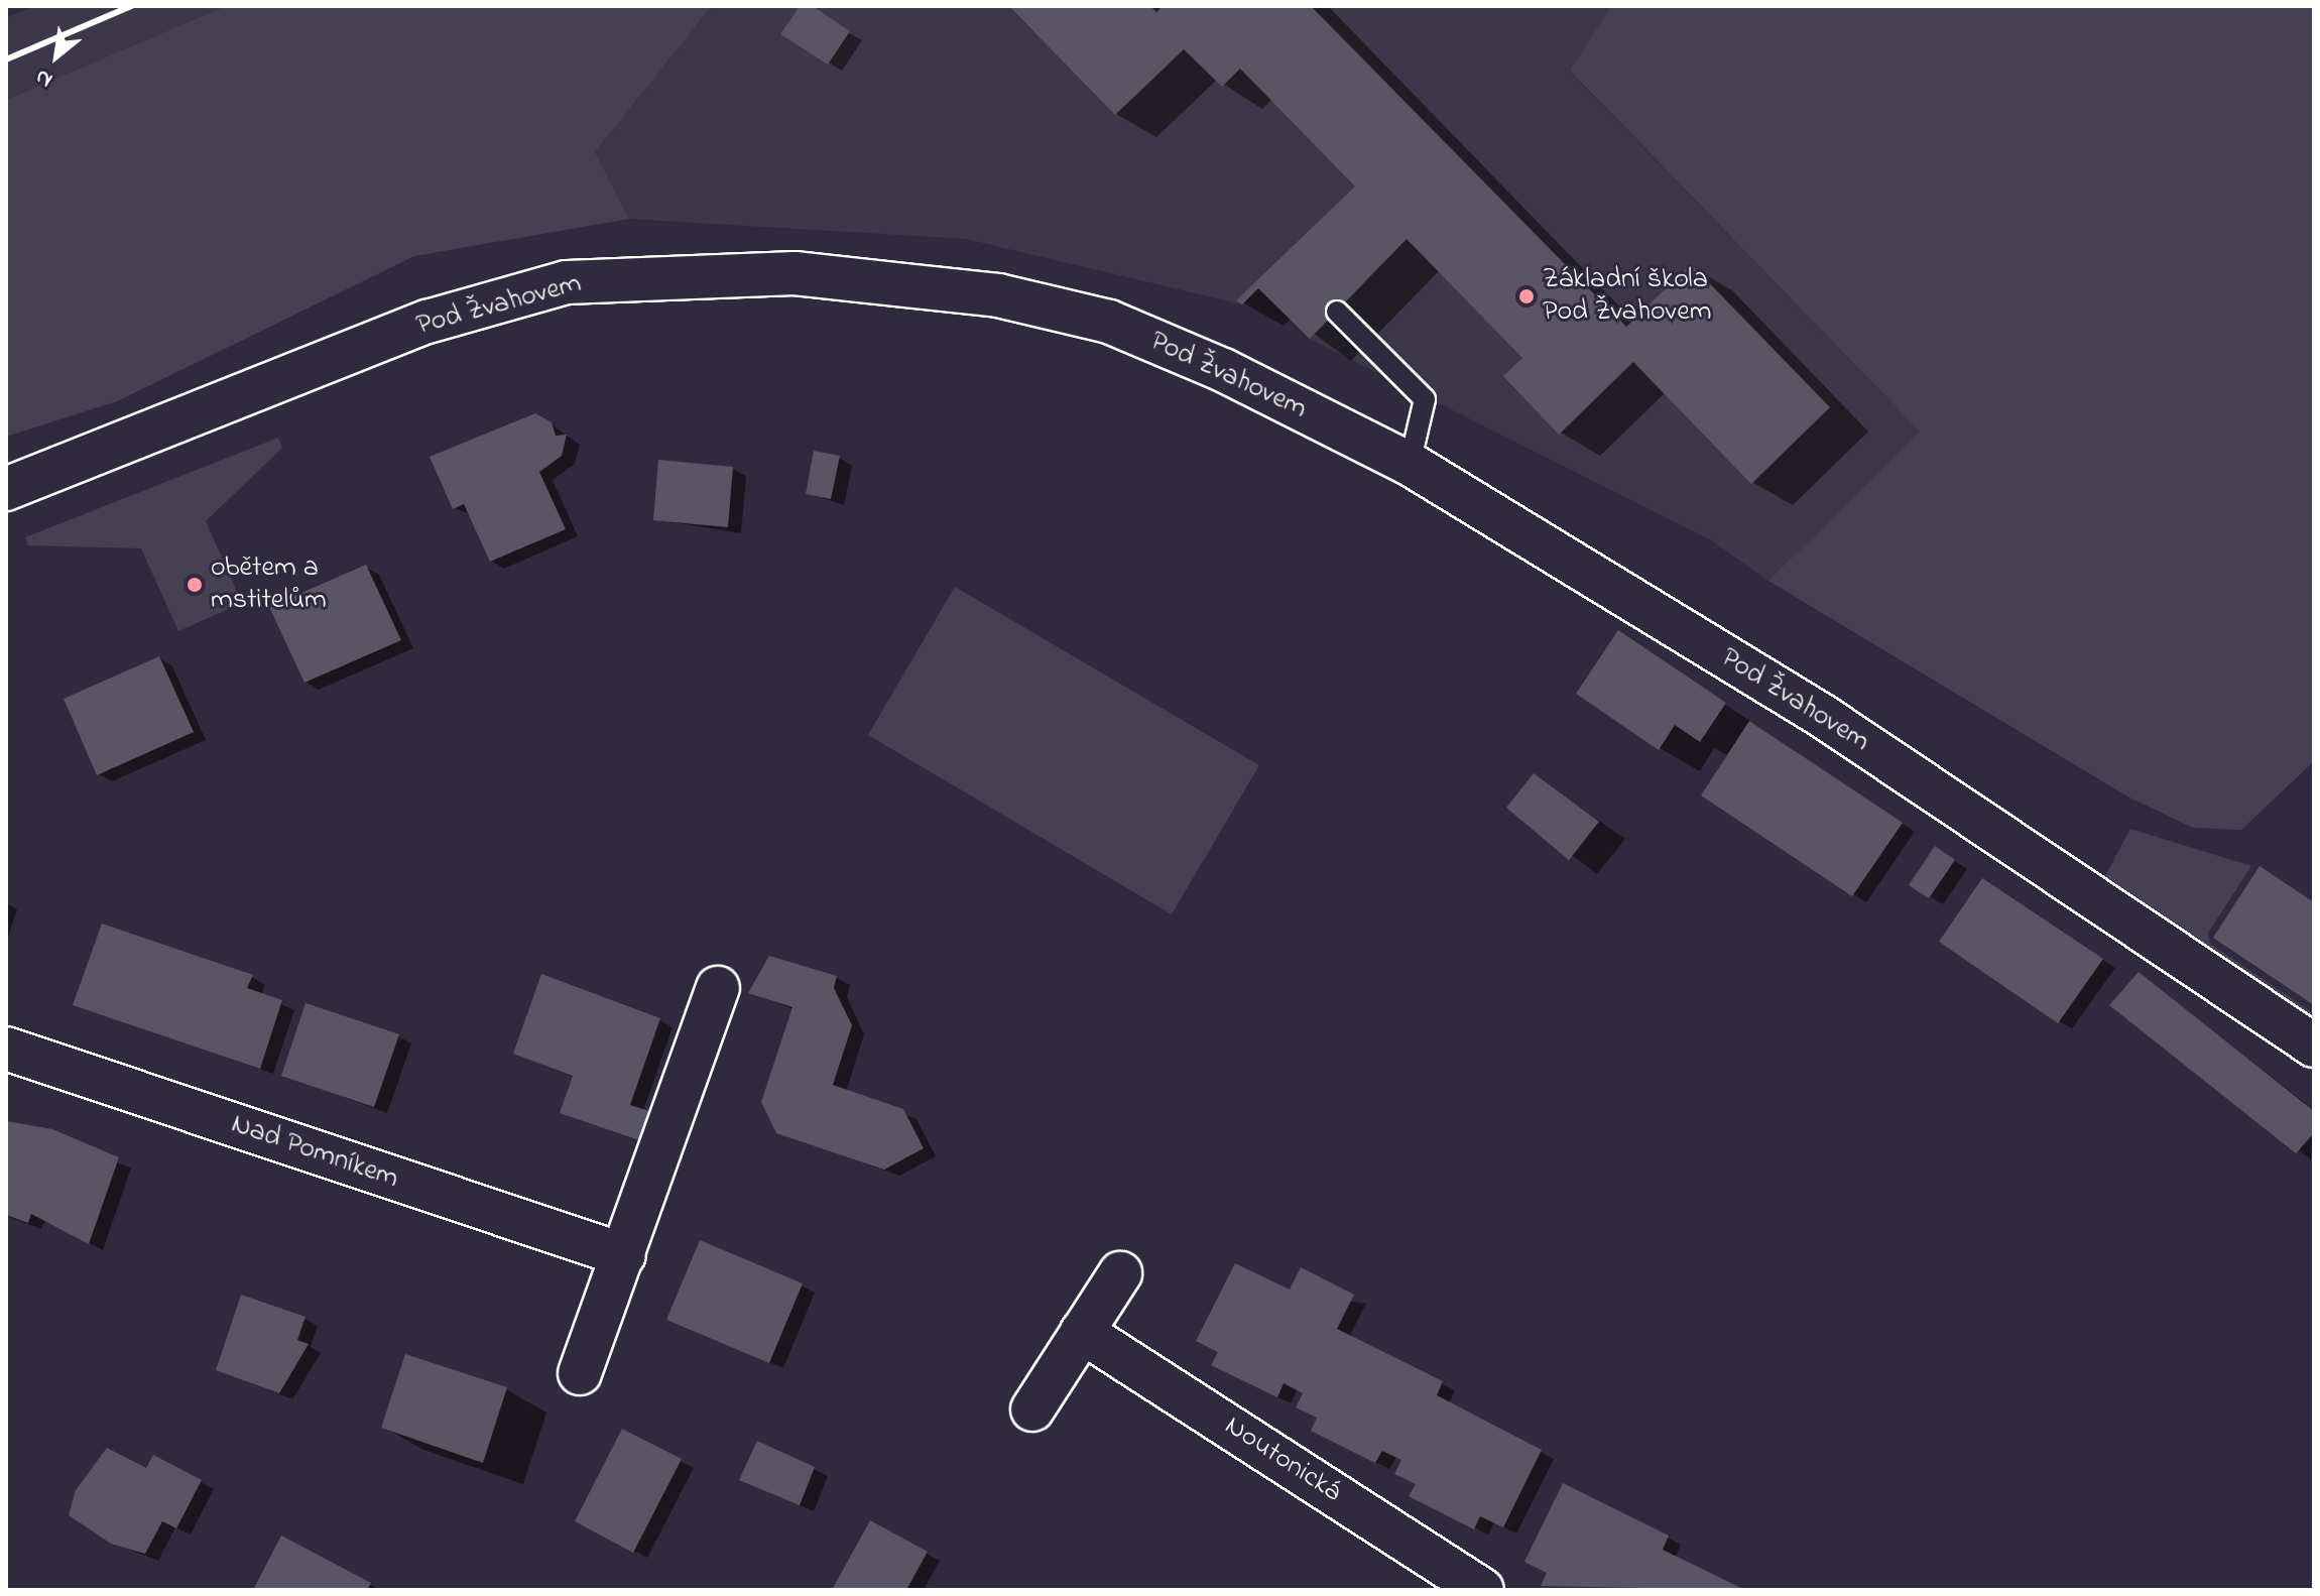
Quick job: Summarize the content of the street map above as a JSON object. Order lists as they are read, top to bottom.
{
  "streets": {
    "street": ["Pod Žvahovem", "Nad Pomníkem", "Noutonická"]
  },
  "places": ["Základní škola Pod Žvahovem", "obětem a mstitelům"],
  "north": "bottom left"
}
